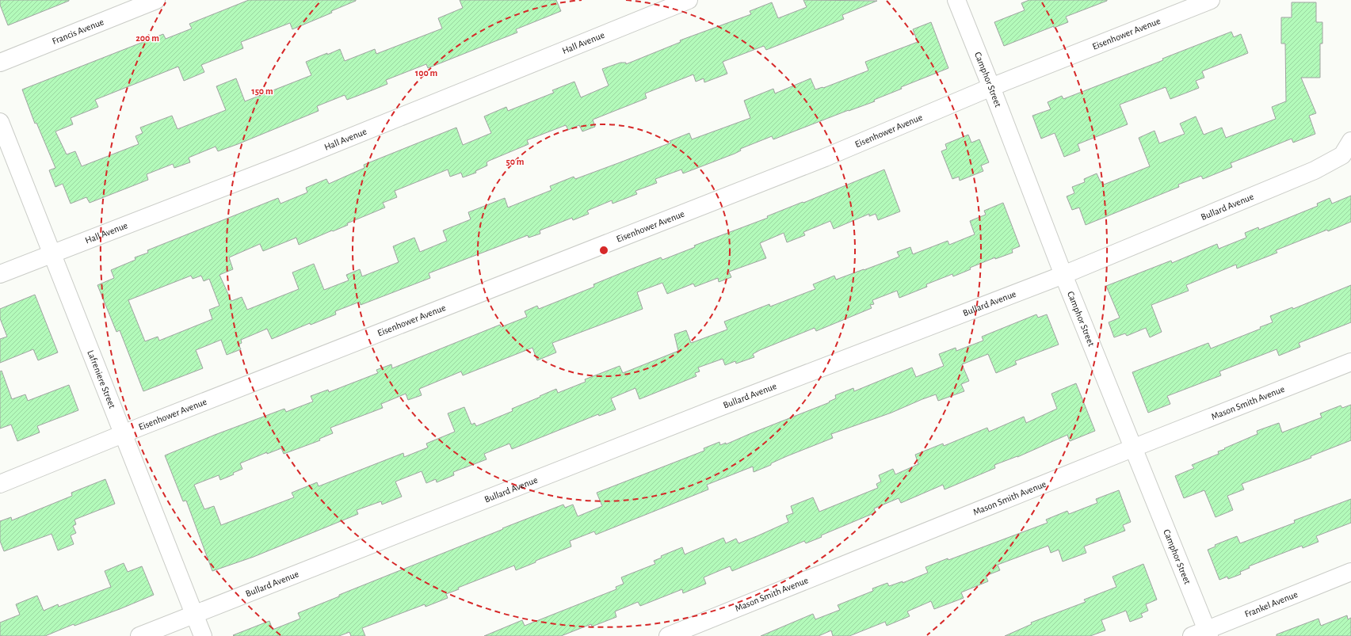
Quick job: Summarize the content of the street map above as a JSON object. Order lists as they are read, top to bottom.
{
  "streets": {
    "street": [
      "Francis Avenue",
      "Eisenhower Avenue",
      "Hall Avenue",
      "Camphor Street",
      "Bullard Avenue",
      "Lafreniere Street",
      "Mason Smith Avenue",
      "Frankel Avenue"
    ]
  },
  "crossings": [
    ["Eisenhower Avenue", "Camphor Street"],
    ["Eisenhower Avenue", "Lafreniere Street"],
    ["Hall Avenue", "Lafreniere Street"],
    ["Camphor Street", "Bullard Avenue"],
    ["Camphor Street", "Mason Smith Avenue"],
    ["Camphor Street", "Frankel Avenue"],
    ["Bullard Avenue", "Lafreniere Street"]
  ],
  "rings": [
    "200 m",
    "100 m",
    "150 m",
    "50 m"
  ]
}
